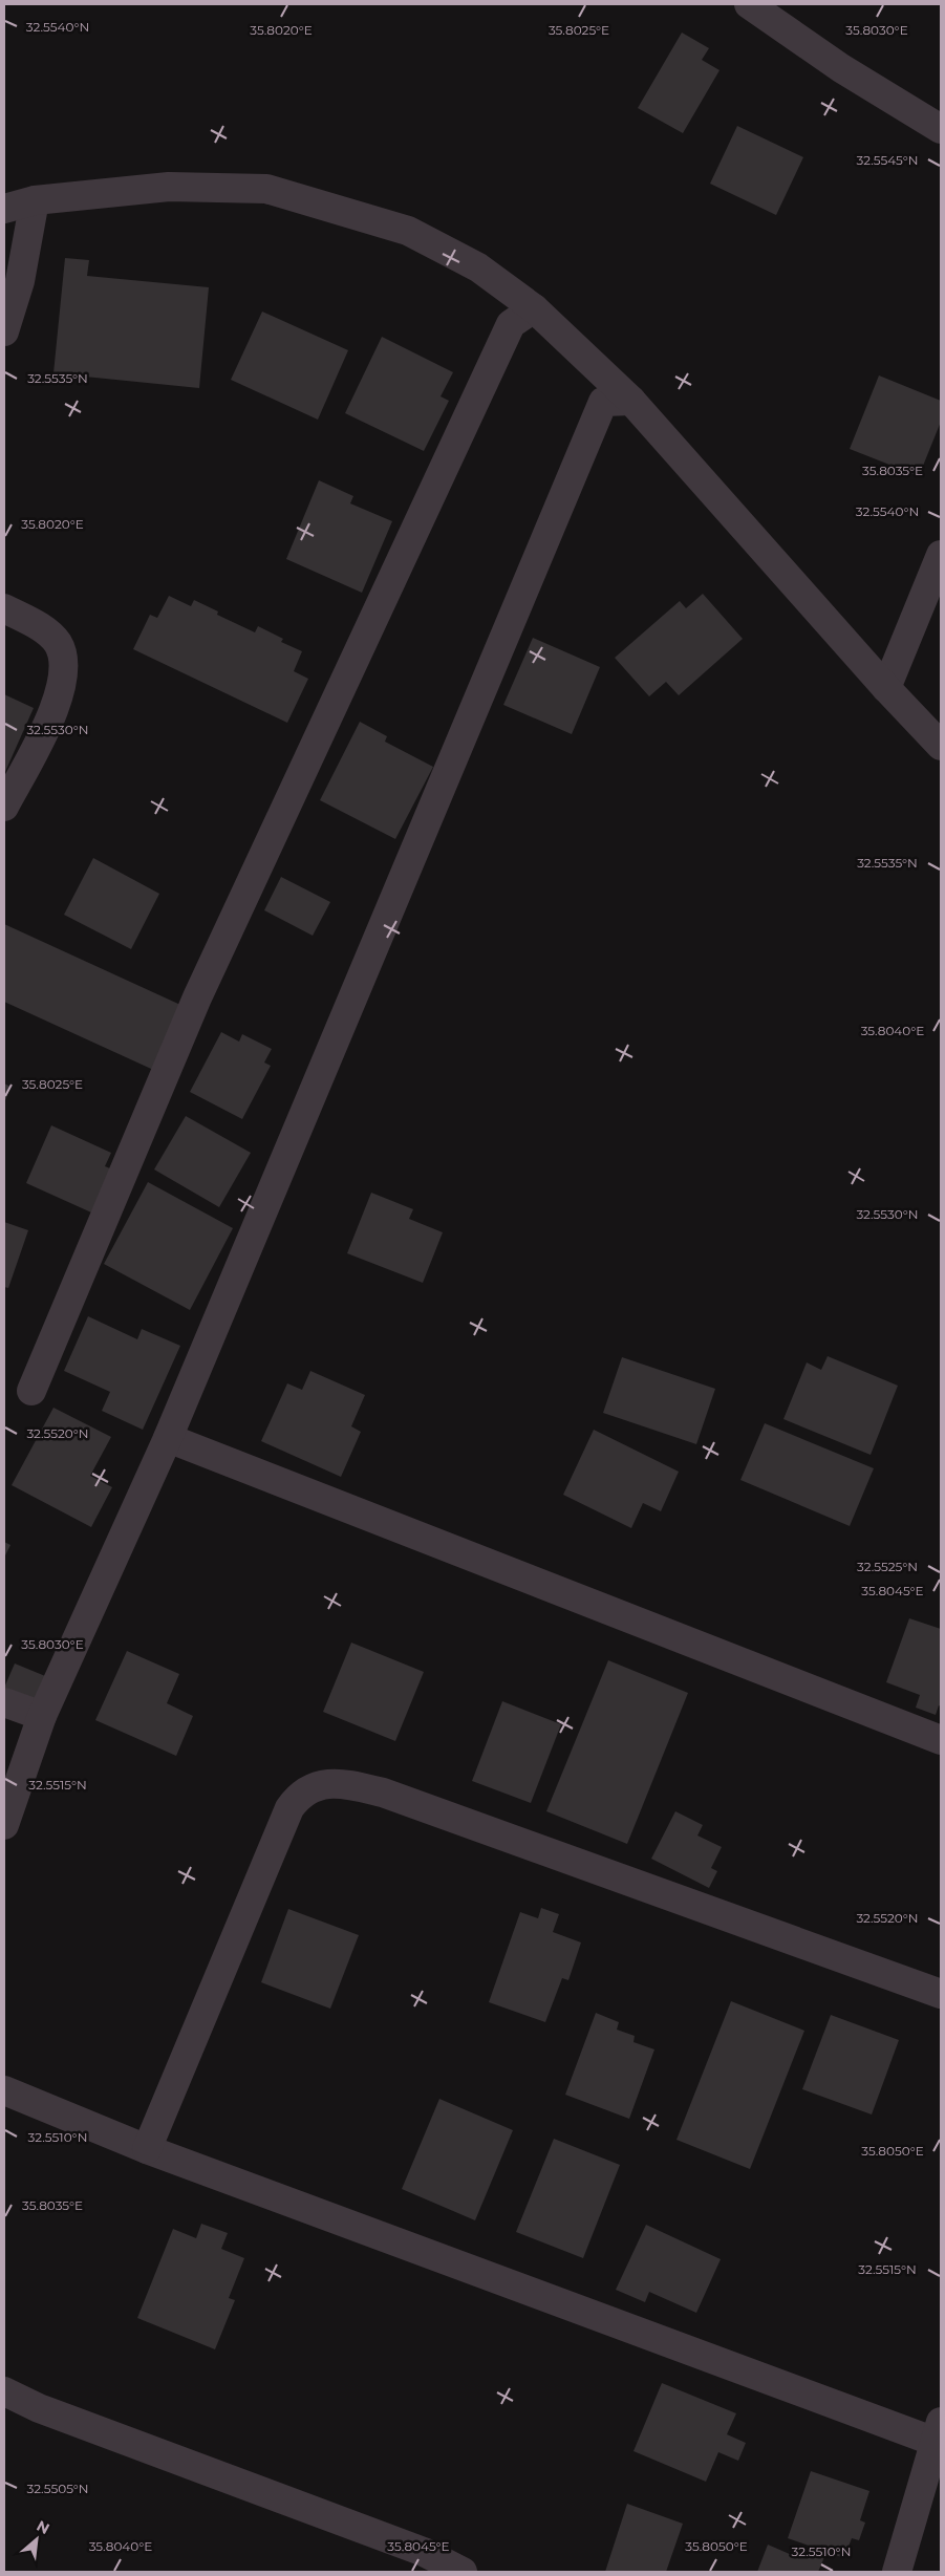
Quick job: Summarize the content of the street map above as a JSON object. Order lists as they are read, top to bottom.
{
  "north": "top right",
  "coordinates": [
    "32.5540°N",
    "35.8020°E",
    "35.8025°E",
    "35.8030°E",
    "32.5545°N",
    "32.5535°N",
    "35.8035°E",
    "32.5530°N",
    "35.8040°E",
    "32.5520°N",
    "32.5525°N",
    "35.8045°E",
    "32.5515°N",
    "32.5510°N",
    "35.8050°E",
    "32.5505°N"
  ]
}
